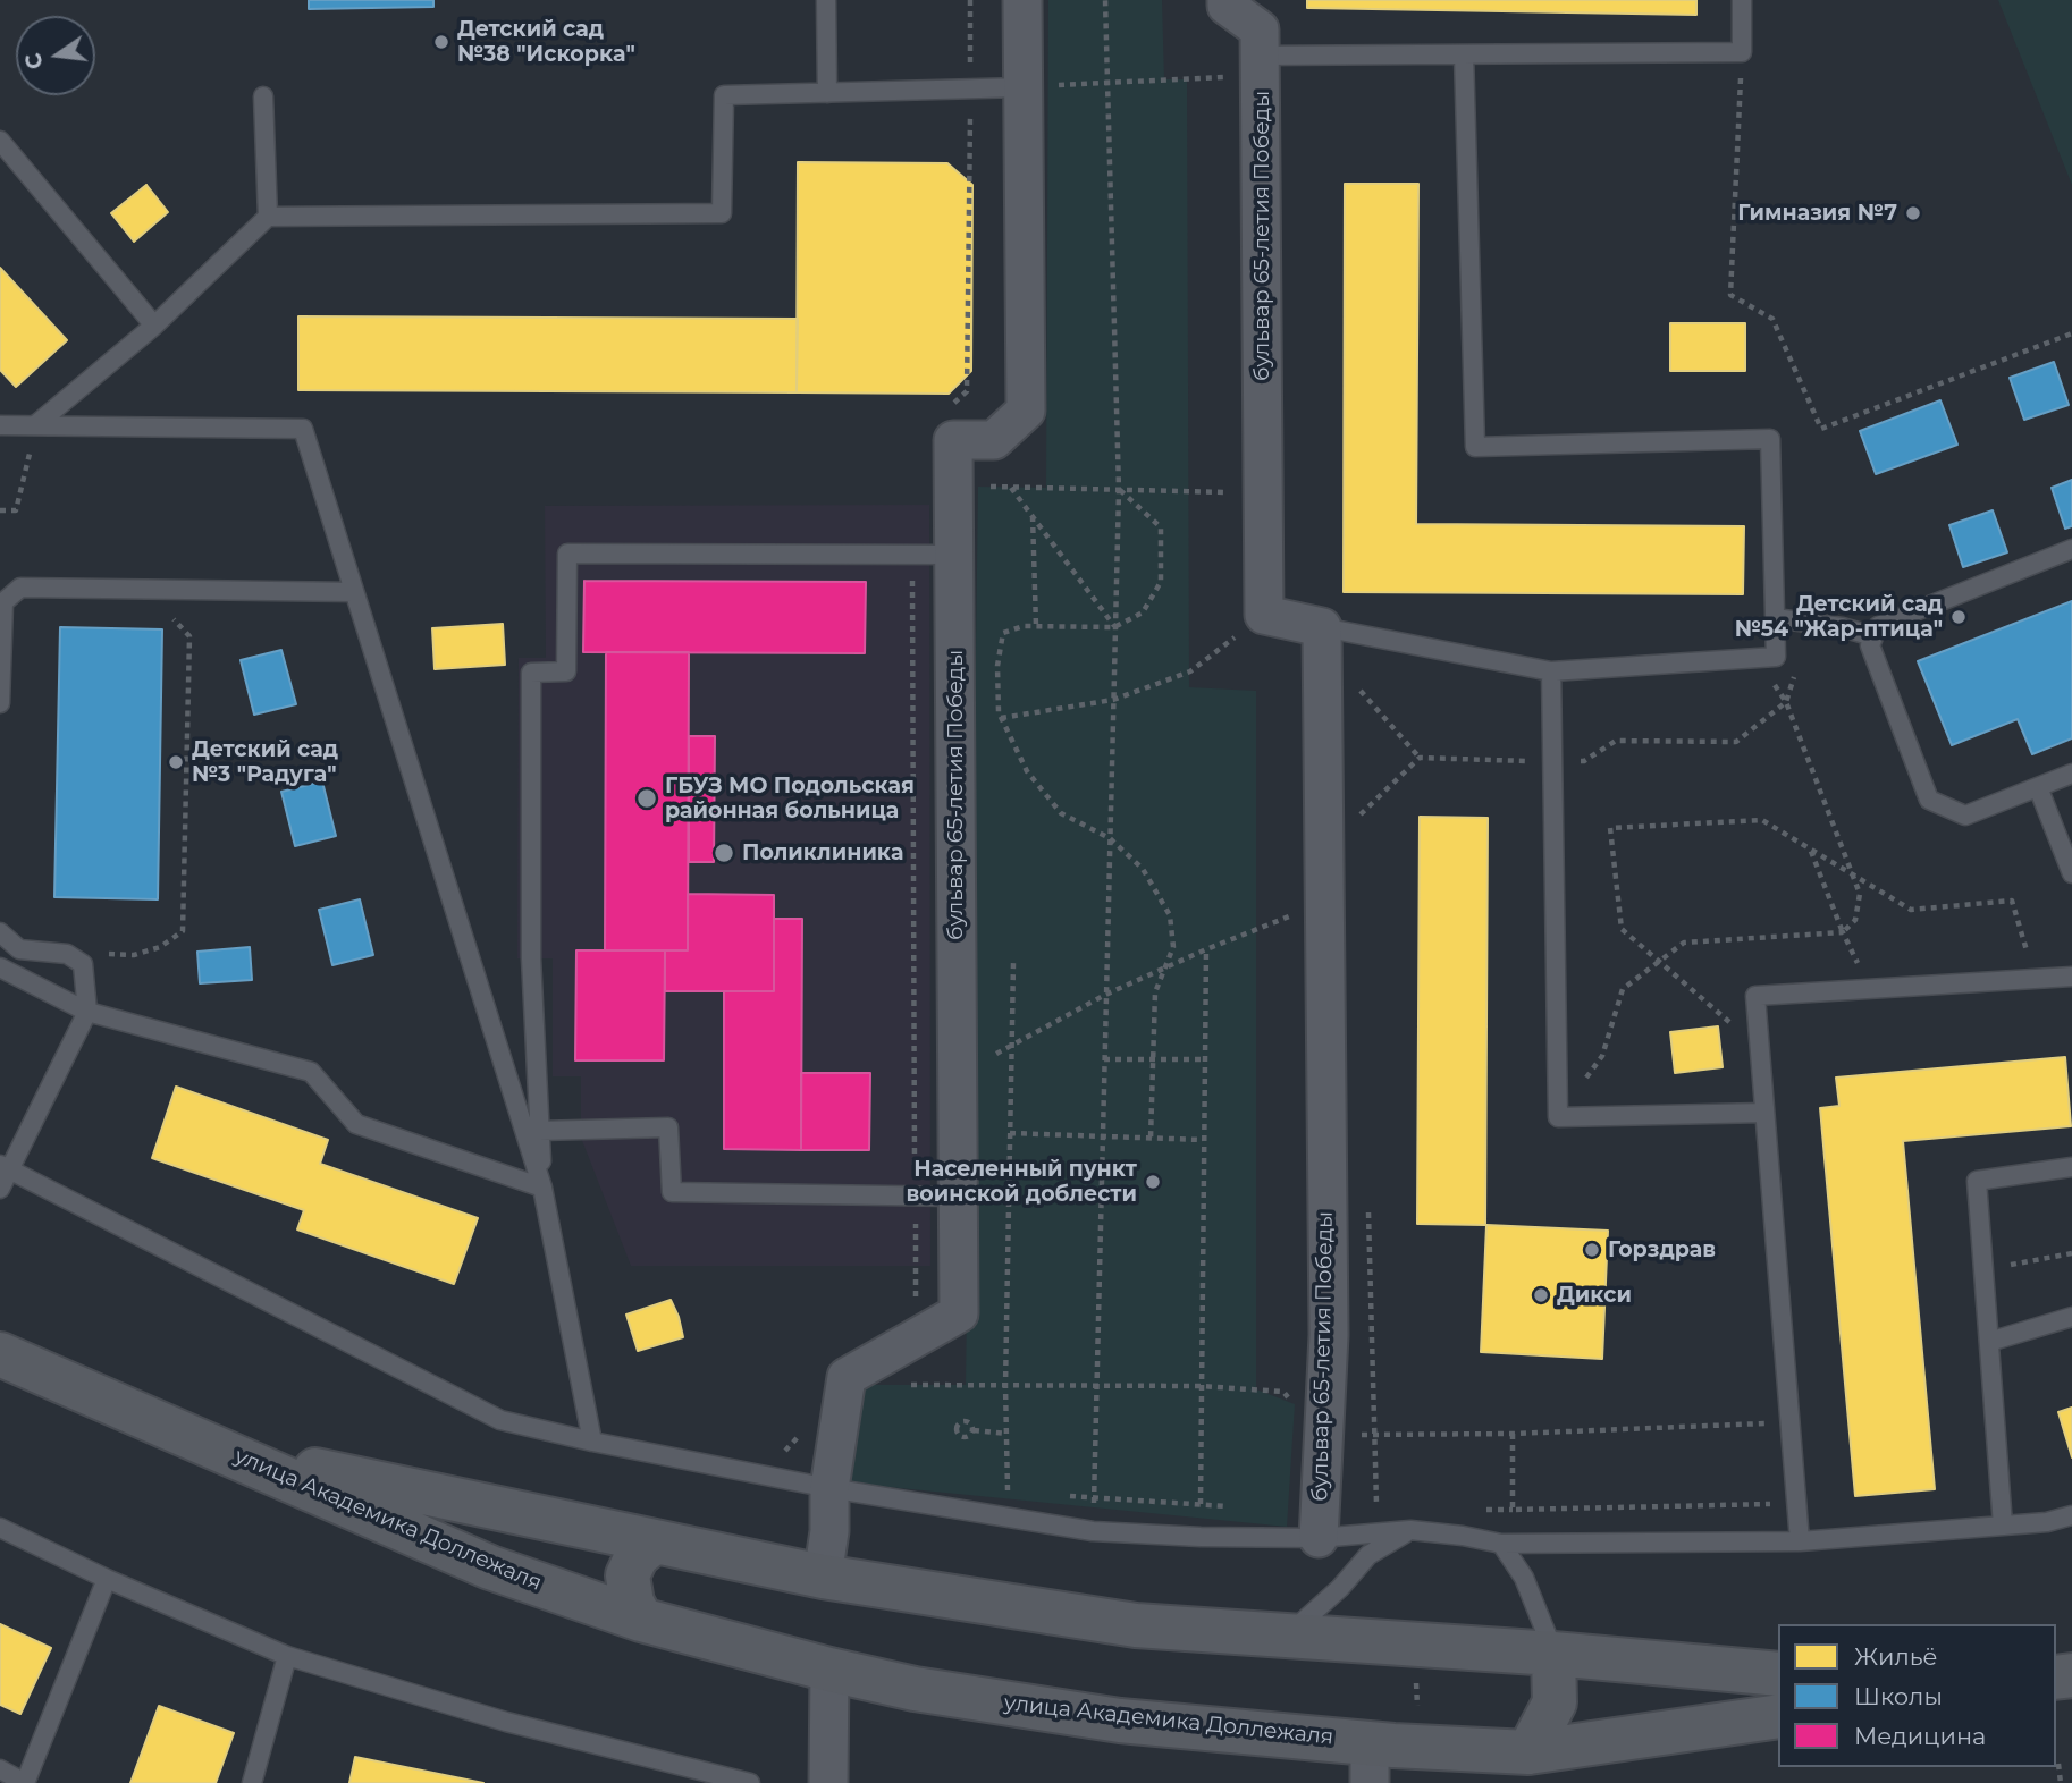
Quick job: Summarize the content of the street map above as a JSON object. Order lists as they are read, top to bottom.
{
  "streets": {
    "main road": ["улица Академика Доллежаля"],
    "street": ["бульвар 65-летия Победы"]
  },
  "places": [
    "Детский сад №38 \"Искорка\"",
    "Гимназия №7",
    "Детский сад №54 \"Жар-птица\"",
    "Детский сад №3 \"Радуга\"",
    "ГБУЗ МО Подольская районная больница",
    "Поликлиника",
    "Населенный пункт воинской доблести",
    "Горздрав",
    "Дикси"
  ],
  "legend": ["Жильё", "Школы", "Медицина"],
  "north": "left"
}
